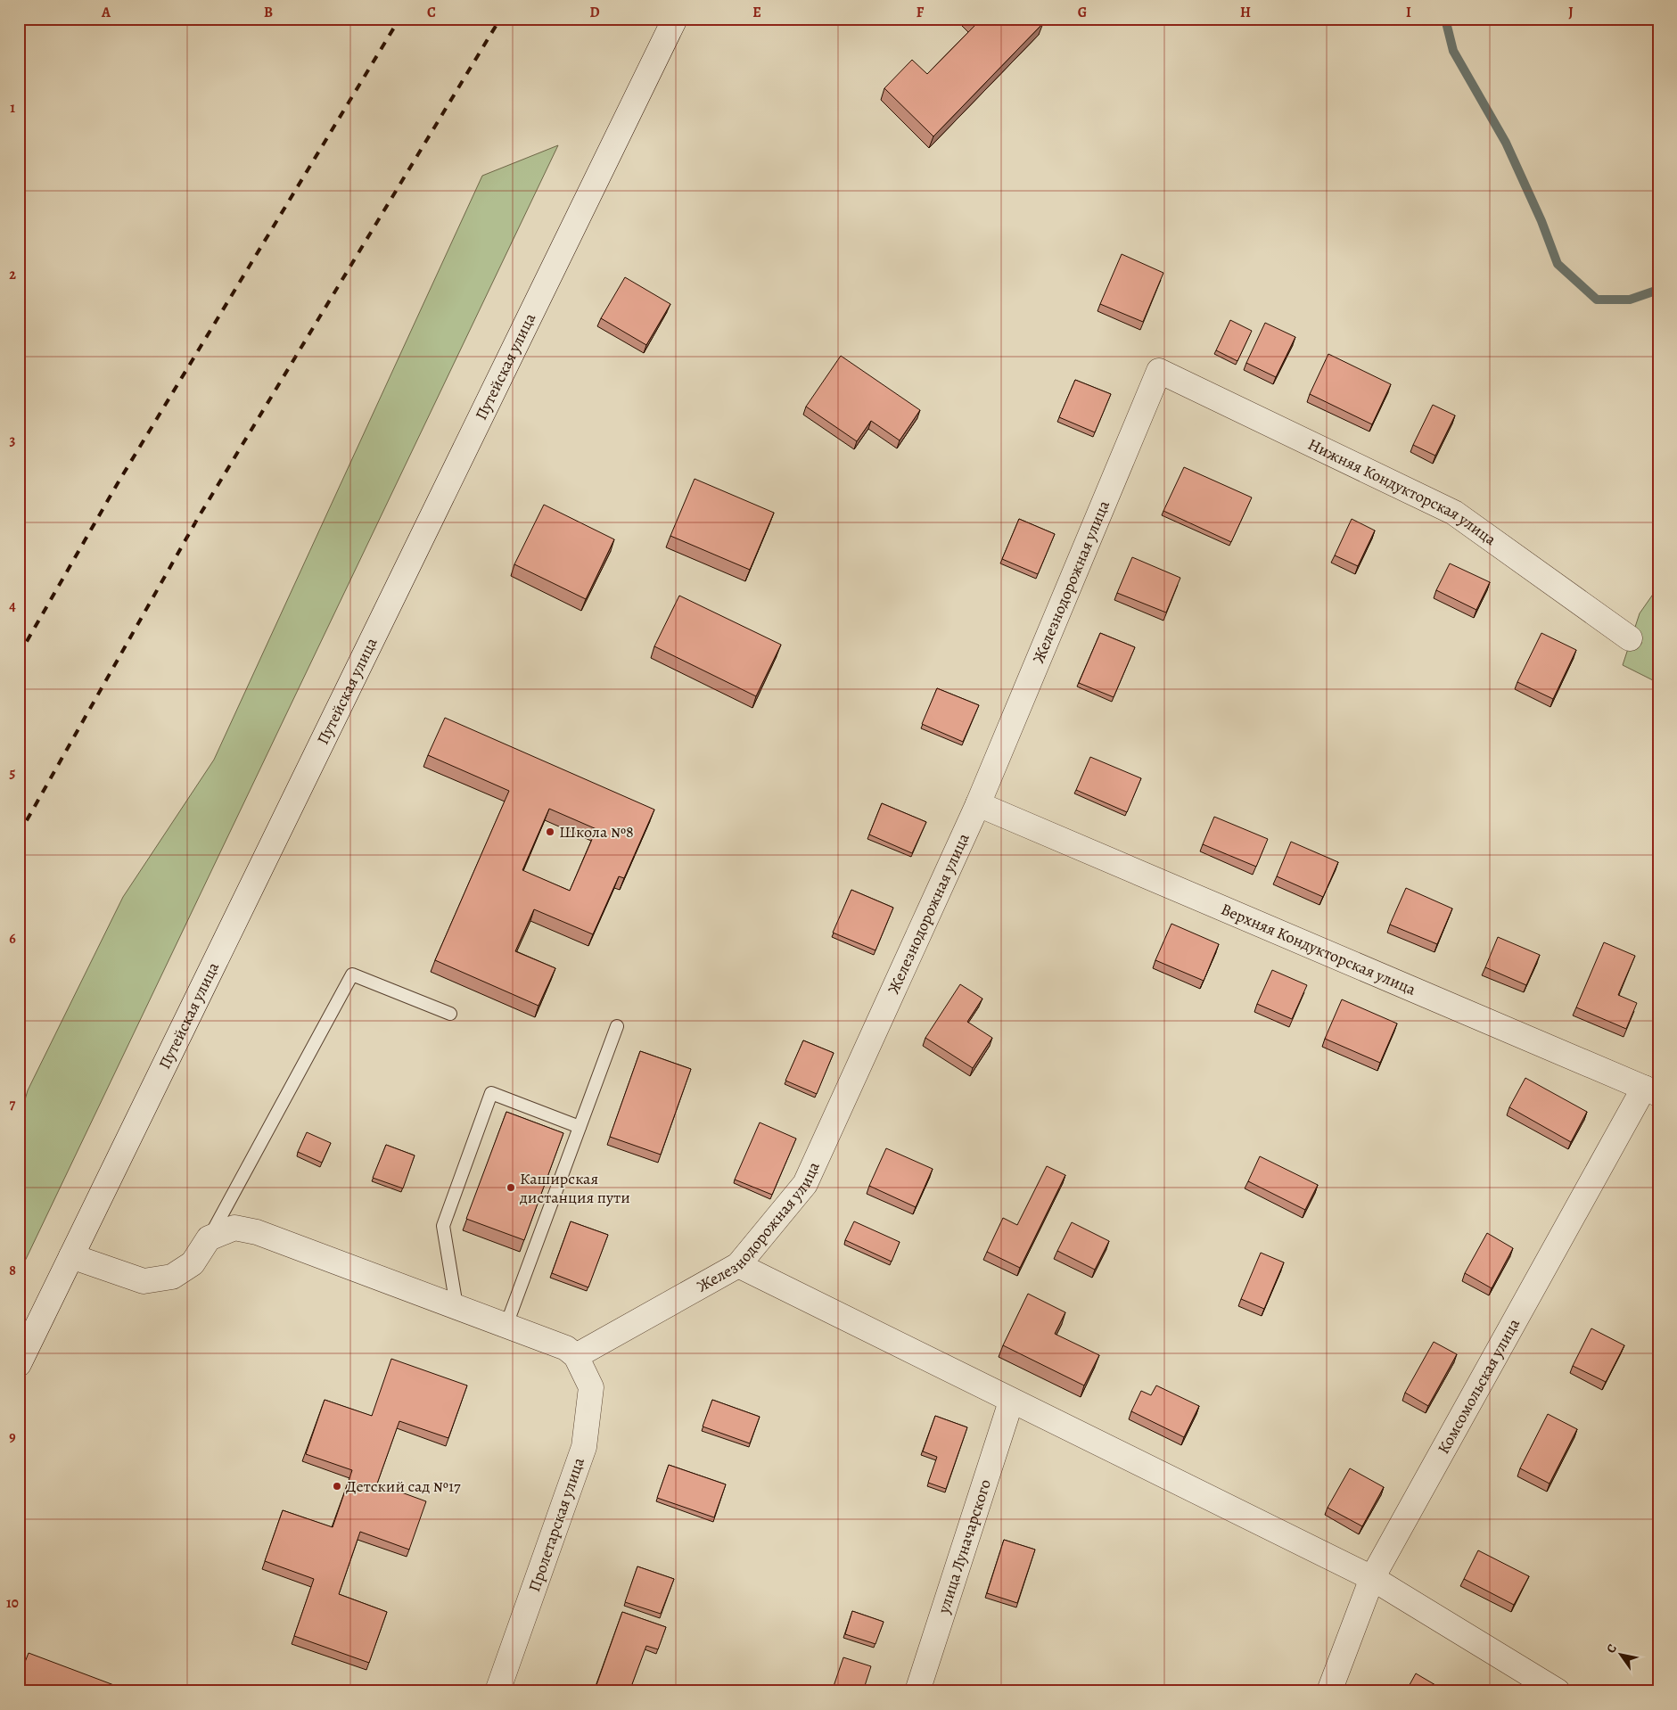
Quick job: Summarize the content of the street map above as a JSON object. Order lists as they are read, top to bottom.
{
  "streets": {
    "street": [
      "Путейская улица",
      "Нижняя Кондукторская улица",
      "Железнодорожная улица",
      "Верхняя Кондукторская улица",
      "Комсомольская улица",
      "Пролетарская улица",
      "улица Луначарского"
    ]
  },
  "crossings": [
    ["Нижняя Кондукторская улица", "Железнодорожная улица"],
    ["Железнодорожная улица", "Верхняя Кондукторская улица"],
    ["Железнодорожная улица", "Пролетарская улица"],
    ["Верхняя Кондукторская улица", "Комсомольская улица"]
  ],
  "places": ["Школа №8", "Каширская дистанция пути", "Детский сад №17"],
  "north": "top left",
  "grid": {
    "columns": [
      "A",
      "B",
      "C",
      "D",
      "E",
      "F",
      "G",
      "H",
      "I",
      "J"
    ],
    "rows": [
      "1",
      "2",
      "3",
      "4",
      "5",
      "6",
      "7",
      "8",
      "9",
      "10"
    ]
  }
}
